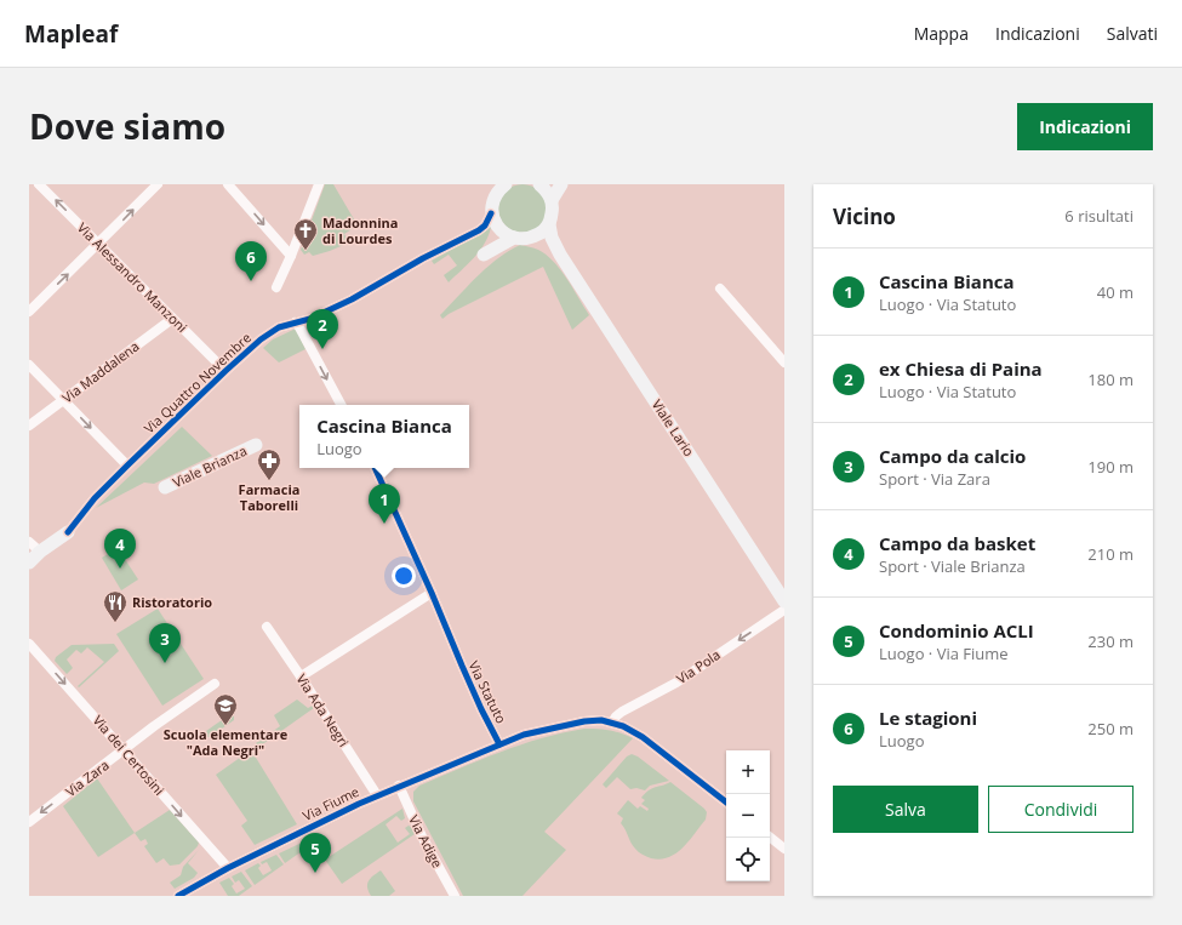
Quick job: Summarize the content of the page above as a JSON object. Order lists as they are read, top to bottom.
{
  "streets": {
    "main road": ["Viale Lario", "Viale Brianza"],
    "street": [
      "Via Alessandro Manzoni",
      "Via Maddalena",
      "Via Quattro Novembre",
      "Via Pola",
      "Via Statuto",
      "Via Ada Negri",
      "Via dei Certosini",
      "Via Zara",
      "Via Fiume",
      "Via Adige"
    ]
  },
  "crossings": [
    ["Via Alessandro Manzoni", "Via Maddalena"],
    ["Via Alessandro Manzoni", "Via Quattro Novembre"],
    ["Via Pola", "Via Statuto"],
    ["Via Statuto", "Via Fiume"],
    ["Via Ada Negri", "Via Fiume"],
    ["Via dei Certosini", "Via Zara"],
    ["Via dei Certosini", "Via Fiume"],
    ["Via Fiume", "Via Adige"]
  ],
  "one_way": ["Via Pola", "Via dei Certosini", "Via Zara"],
  "places": {
    "church": ["Madonnina di Lourdes"],
    "pharmacy": ["Farmacia Taborelli"],
    "restaurant": ["Ristoratorio"],
    "school or university": ["Scuola elementare \"Ada Negri\""]
  },
  "page": {
    "header": "Mapleaf",
    "nav": ["Mappa", "Indicazioni", "Salvati"],
    "title": "Dove siamo",
    "buttons": [
      "Indicazioni",
      ["Salva", "Condividi"]
    ],
    "heading": ["Vicino", "6 risultati"],
    "pins": [
      "6",
      "2",
      "1",
      "4",
      "3",
      "5"
    ],
    "list": [
      {
        "mark": "1",
        "name": "Cascina Bianca",
        "note": "Luogo · Via Statuto",
        "value": "40 m"
      },
      {
        "mark": "2",
        "name": "ex Chiesa di Paina",
        "note": "Luogo · Via Statuto",
        "value": "180 m"
      },
      {
        "mark": "3",
        "name": "Campo da calcio",
        "note": "Sport · Via Zara",
        "value": "190 m"
      },
      {
        "mark": "4",
        "name": "Campo da basket",
        "note": "Sport · Viale Brianza",
        "value": "210 m"
      },
      {
        "mark": "5",
        "name": "Condominio ACLI",
        "note": "Luogo · Via Fiume",
        "value": "230 m"
      },
      {
        "mark": "6",
        "name": "Le stagioni",
        "note": "Luogo",
        "value": "250 m"
      }
    ],
    "popup": ["Cascina Bianca", "Luogo"],
    "map_buttons": ["+", "−"]
  }
}
